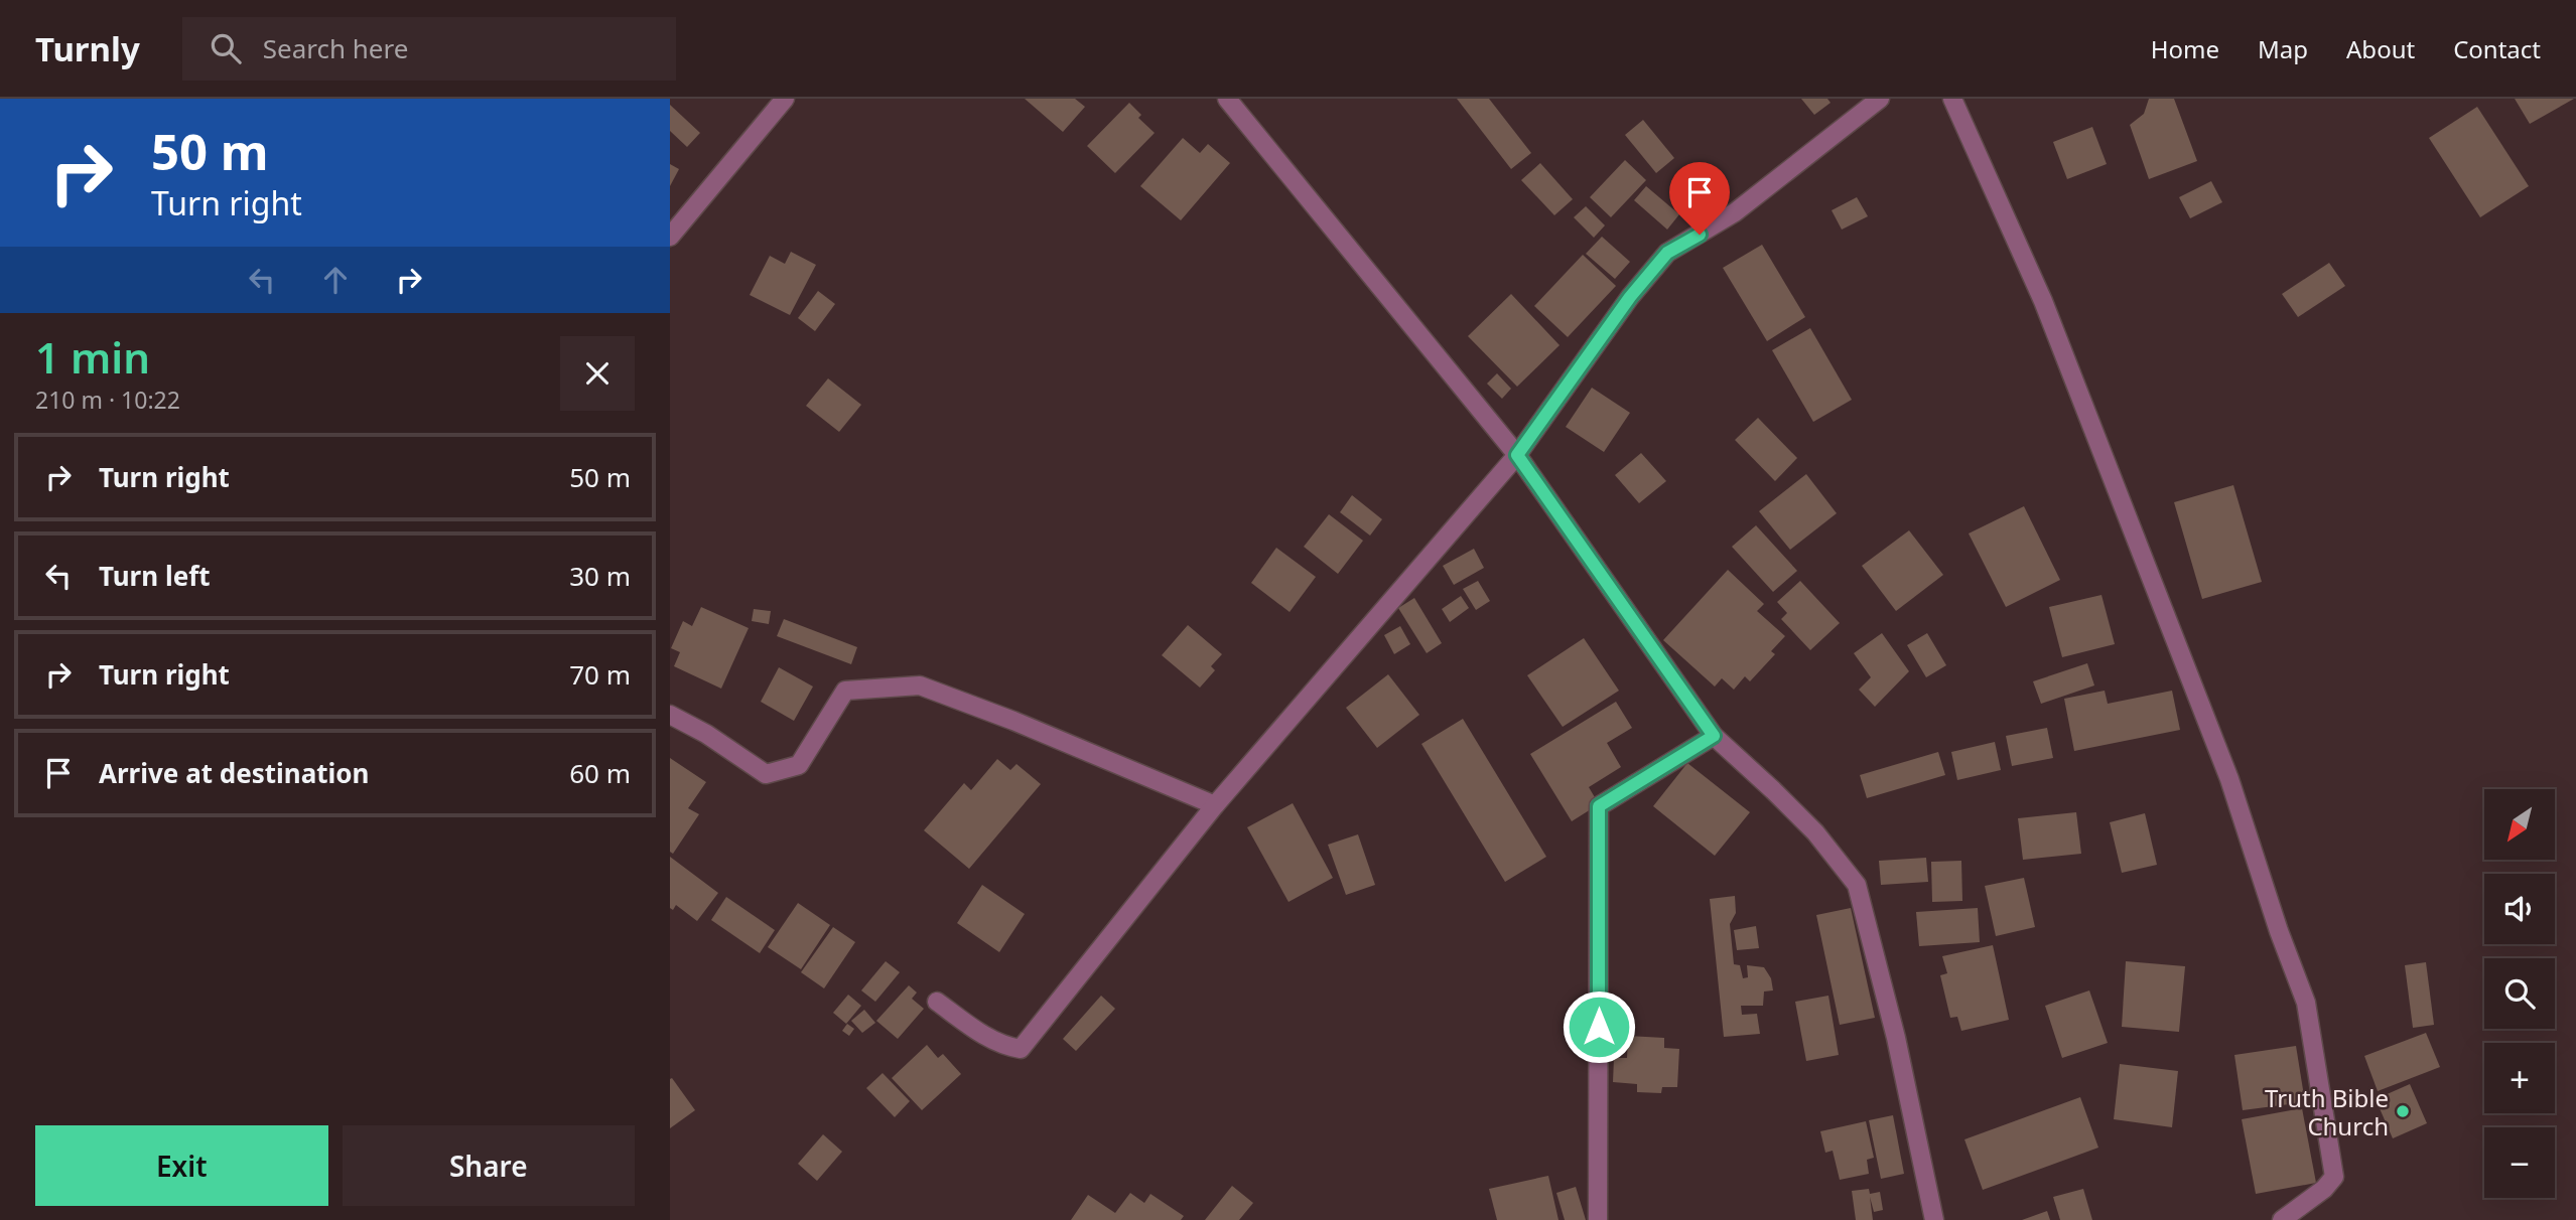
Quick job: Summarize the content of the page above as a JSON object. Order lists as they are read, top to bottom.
{
  "places": ["Truth Bible Church"],
  "north": "bottom left",
  "page": {
    "header": "Turnly",
    "search": "Search here",
    "nav": [
      "Home",
      "Map",
      "About",
      "Contact"
    ],
    "turn": ["50 m", "Turn right"],
    "heading": ["1 min", "210 m · 10:22"],
    "list": [
      {
        "name": "Turn right",
        "value": "50 m"
      },
      {
        "name": "Turn left",
        "value": "30 m"
      },
      {
        "name": "Turn right",
        "value": "70 m"
      },
      {
        "name": "Arrive at destination",
        "value": "60 m"
      }
    ],
    "map_buttons": ["+", "−"],
    "buttons": ["Exit", "Share"]
  }
}
